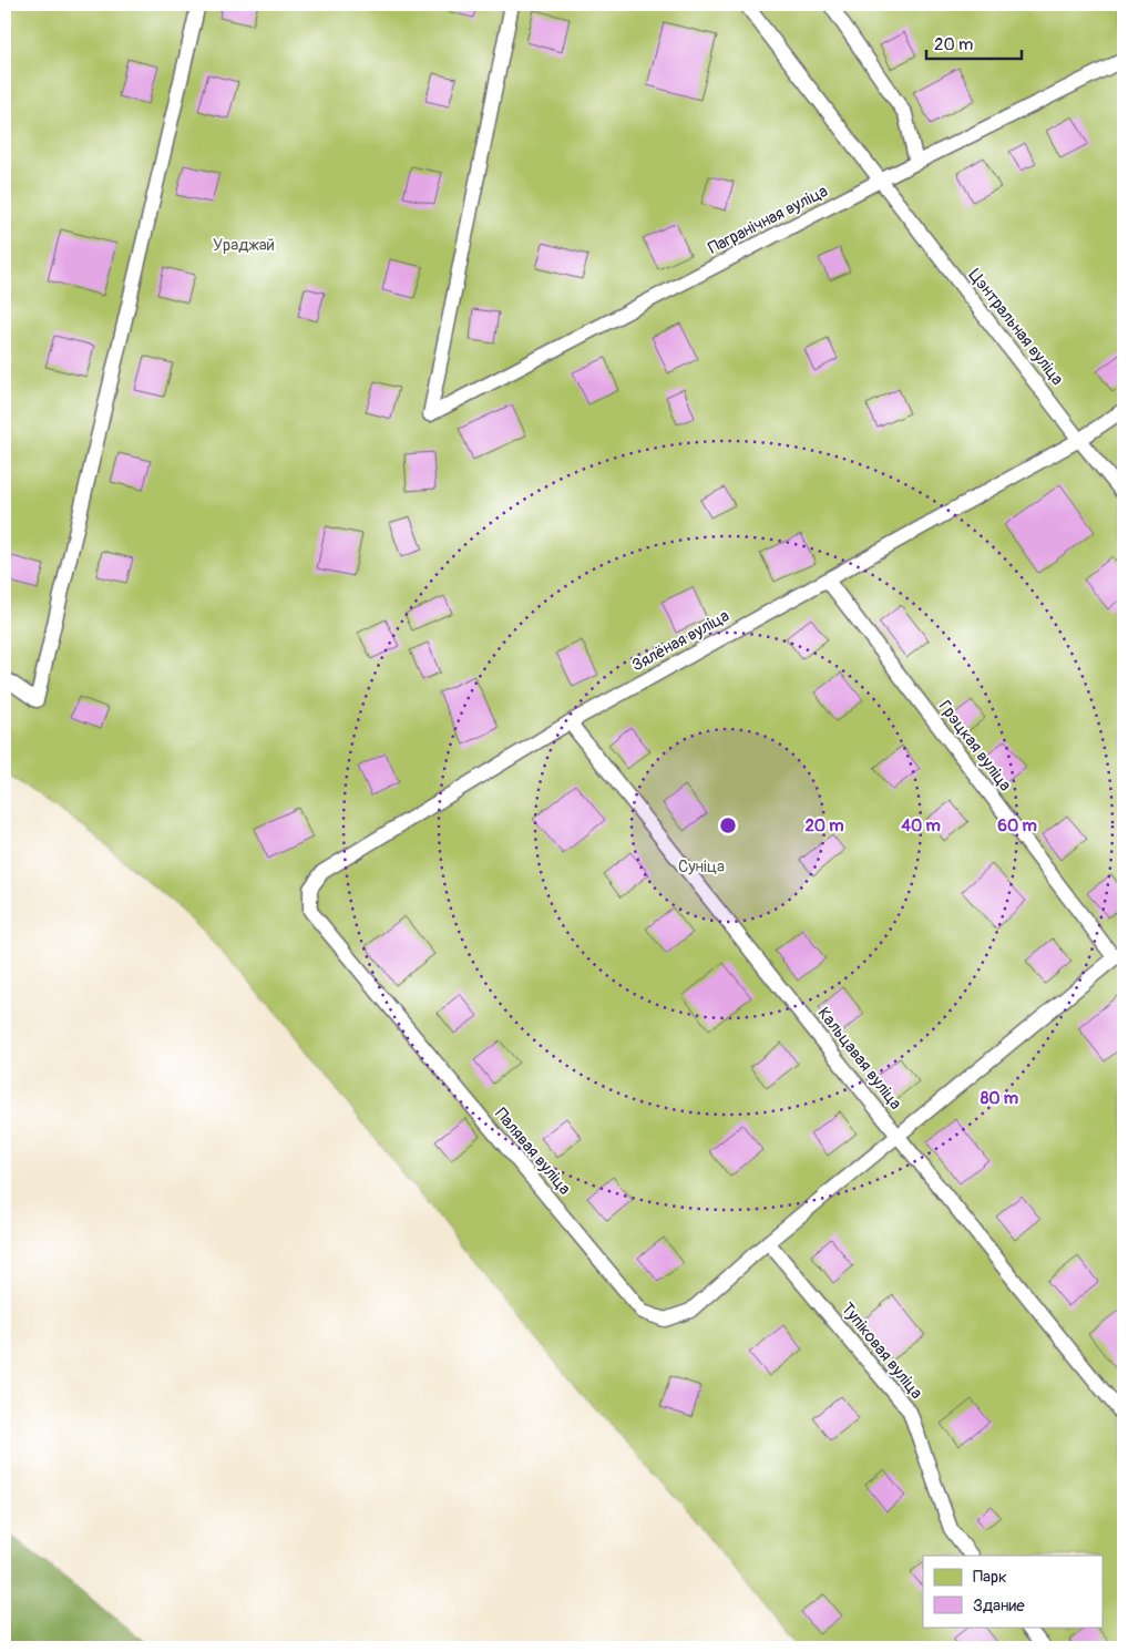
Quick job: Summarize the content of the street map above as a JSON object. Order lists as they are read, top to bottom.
{
  "streets": {
    "lane": [
      "Пагранічная вуліца",
      "Цэнтральная вуліца",
      "Зялёная вуліца",
      "Грэцкая вуліца",
      "Кальцавая вуліца",
      "Палявая вуліца",
      "Тупіковая вуліца"
    ]
  },
  "crossings": [
    ["Пагранічная вуліца", "Цэнтральная вуліца"],
    ["Цэнтральная вуліца", "Зялёная вуліца"],
    ["Зялёная вуліца", "Грэцкая вуліца"],
    ["Зялёная вуліца", "Кальцавая вуліца"],
    ["Зялёная вуліца", "Палявая вуліца"],
    ["Грэцкая вуліца", "Палявая вуліца"],
    ["Кальцавая вуліца", "Палявая вуліца"],
    ["Палявая вуліца", "Тупіковая вуліца"]
  ],
  "parks": ["Ураджай", "Суніца"],
  "legend": ["Парк", "Здание"],
  "scale_bar": "20 m",
  "rings": [
    "20 m",
    "40 m",
    "60 m",
    "80 m"
  ]
}
